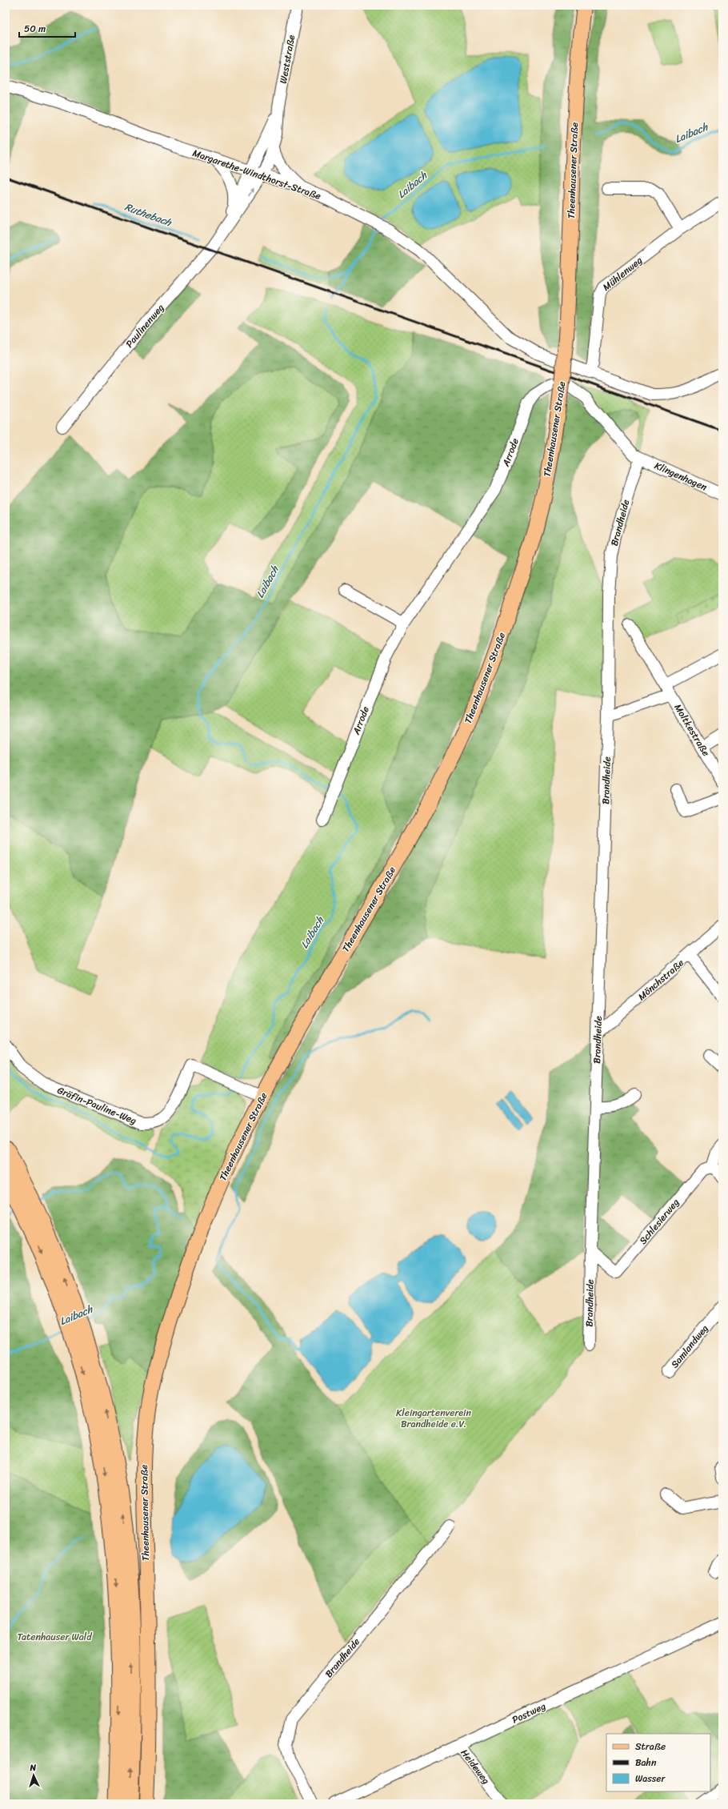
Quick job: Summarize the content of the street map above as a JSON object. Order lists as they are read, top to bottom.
{
  "streets": {
    "main road": ["Theenhausener Straße"],
    "street": [
      "Weststraße",
      "Margarethe-Windthorst-Straße",
      "Mühlenweg",
      "Paulinenweg",
      "Arrode",
      "Klingenhagen",
      "Brandheide",
      "Moltkestraße",
      "Mönchstraße",
      "Gräfin-Pauline-Weg",
      "Schlesierweg",
      "Samlandweg",
      "Postweg",
      "Heideweg"
    ]
  },
  "crossings": [
    ["Weststraße", "Margarethe-Windthorst-Straße"],
    ["Weststraße", "Paulinenweg"],
    ["Theenhausener Straße", "Gräfin-Pauline-Weg"],
    ["Margarethe-Windthorst-Straße", "Mühlenweg"],
    ["Margarethe-Windthorst-Straße", "Paulinenweg"],
    ["Arrode", "Klingenhagen"],
    ["Arrode", "Brandheide"],
    ["Klingenhagen", "Brandheide"],
    ["Brandheide", "Moltkestraße"],
    ["Brandheide", "Mönchstraße"],
    ["Brandheide", "Schlesierweg"],
    ["Postweg", "Heideweg"]
  ],
  "water": ["Laibach", "Ruthebach"],
  "parks": ["Kleingartenverein Brandheide e.V.", "Tatenhauser Wald"],
  "legend": ["Straße", "Bahn", "Wasser"],
  "scale_bar": "50 m",
  "north": "top"
}
